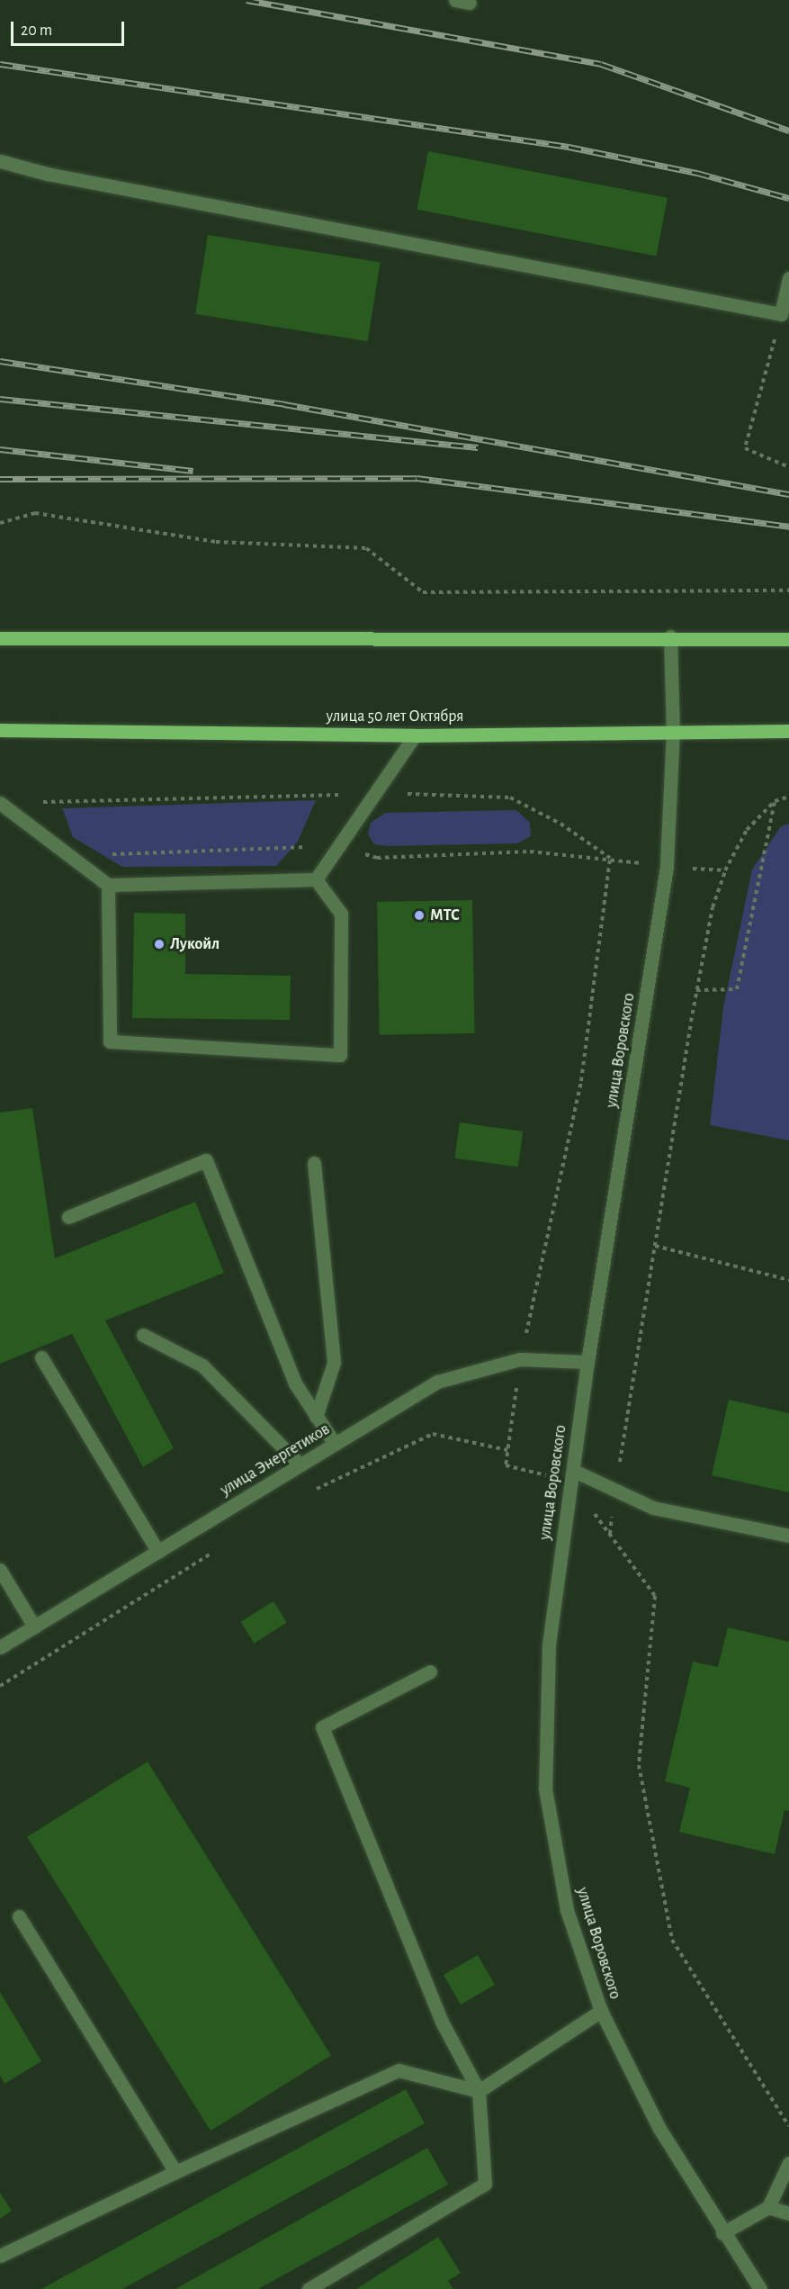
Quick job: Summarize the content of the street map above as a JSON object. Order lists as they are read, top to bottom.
{
  "streets": {
    "main road": ["улица 50 лет Октября"],
    "street": ["улица Воровского", "улица Энергетиков"]
  },
  "crossings": [
    ["улица 50 лет Октября", "улица Воровского"],
    ["улица Воровского", "улица Энергетиков"]
  ],
  "places": ["МТС", "Лукойл"],
  "scale_bar": "20 m"
}
